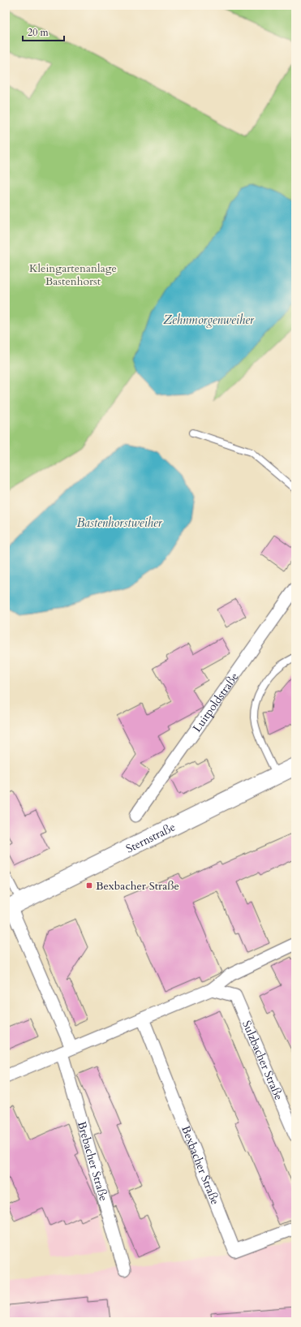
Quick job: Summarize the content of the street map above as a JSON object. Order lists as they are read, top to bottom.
{
  "streets": {
    "main road": ["Sternstraße"],
    "street": [
      "Luitpoldstraße",
      "Sulzbacher Straße",
      "Brebacher Straße",
      "Bexbacher Straße"
    ]
  },
  "crossings": [
    ["Sternstraße", "Brebacher Straße"]
  ],
  "water": ["Zehnmorgenweiher", "Bastenhorstweiher"],
  "parks": ["Kleingartenanlage Bastenhorst"],
  "places": {
    "transit": ["Bexbacher Straße"]
  },
  "scale_bar": "20 m"
}
